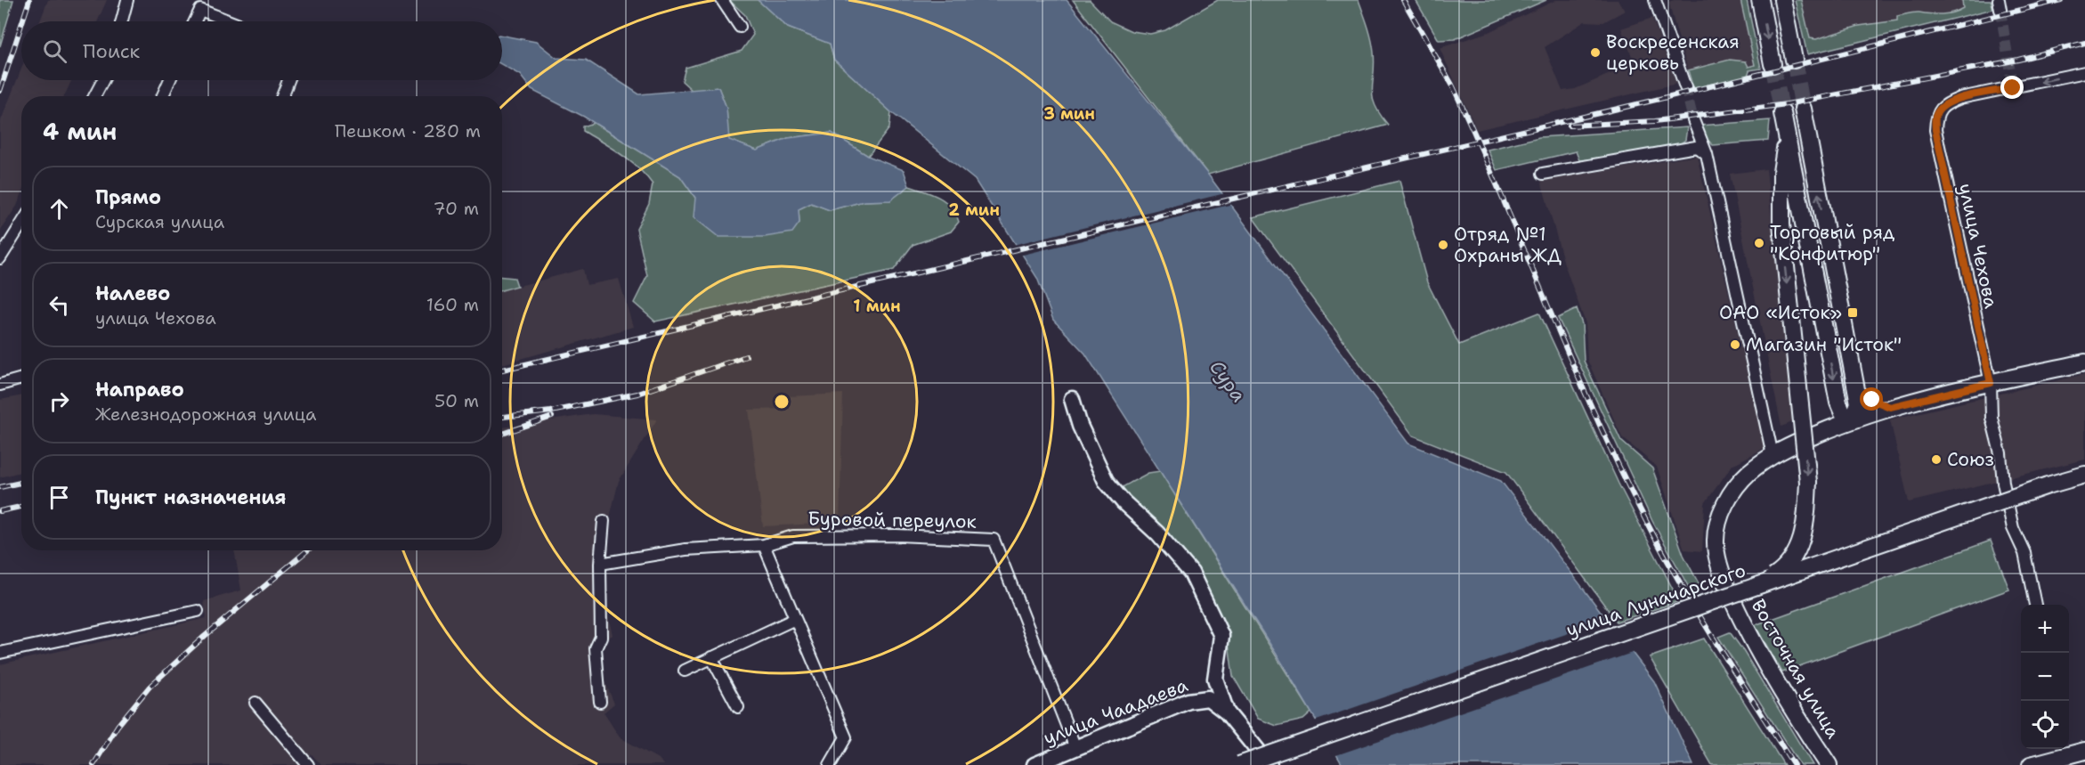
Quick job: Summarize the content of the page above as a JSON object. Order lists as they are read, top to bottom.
{
  "streets": {
    "main road": ["улица Луначарского", "Восточная улица"],
    "street": ["улица Чехова", "Буровой переулок", "улица Чаадаева"]
  },
  "crossings": [
    ["улица Чехова", "Восточная улица"],
    ["Буровой переулок", "улица Чаадаева"]
  ],
  "water": ["Сура"],
  "places": {
    "other": [
      "Воскресенская церковь",
      "Торговый ряд \"Конфитюр\"",
      "Отряд №1 Охраны ЖД",
      "Магазин \"Исток\"",
      "Союз"
    ],
    "transit": ["ОАО «Исток»"]
  },
  "page": {
    "search": "Поиск",
    "heading": ["4 мин", "Пешком · 280 m"],
    "list": [
      ["Прямо", "Сурская улица", "70 m"],
      ["Налево", "улица Чехова", "160 m"],
      ["Направо", "Железнодорожная улица", "50 m"],
      "Пункт назначения"
    ],
    "map_buttons": ["+", "−"]
  },
  "rings": ["3 мин", "2 мин", "1 мин"]
}
